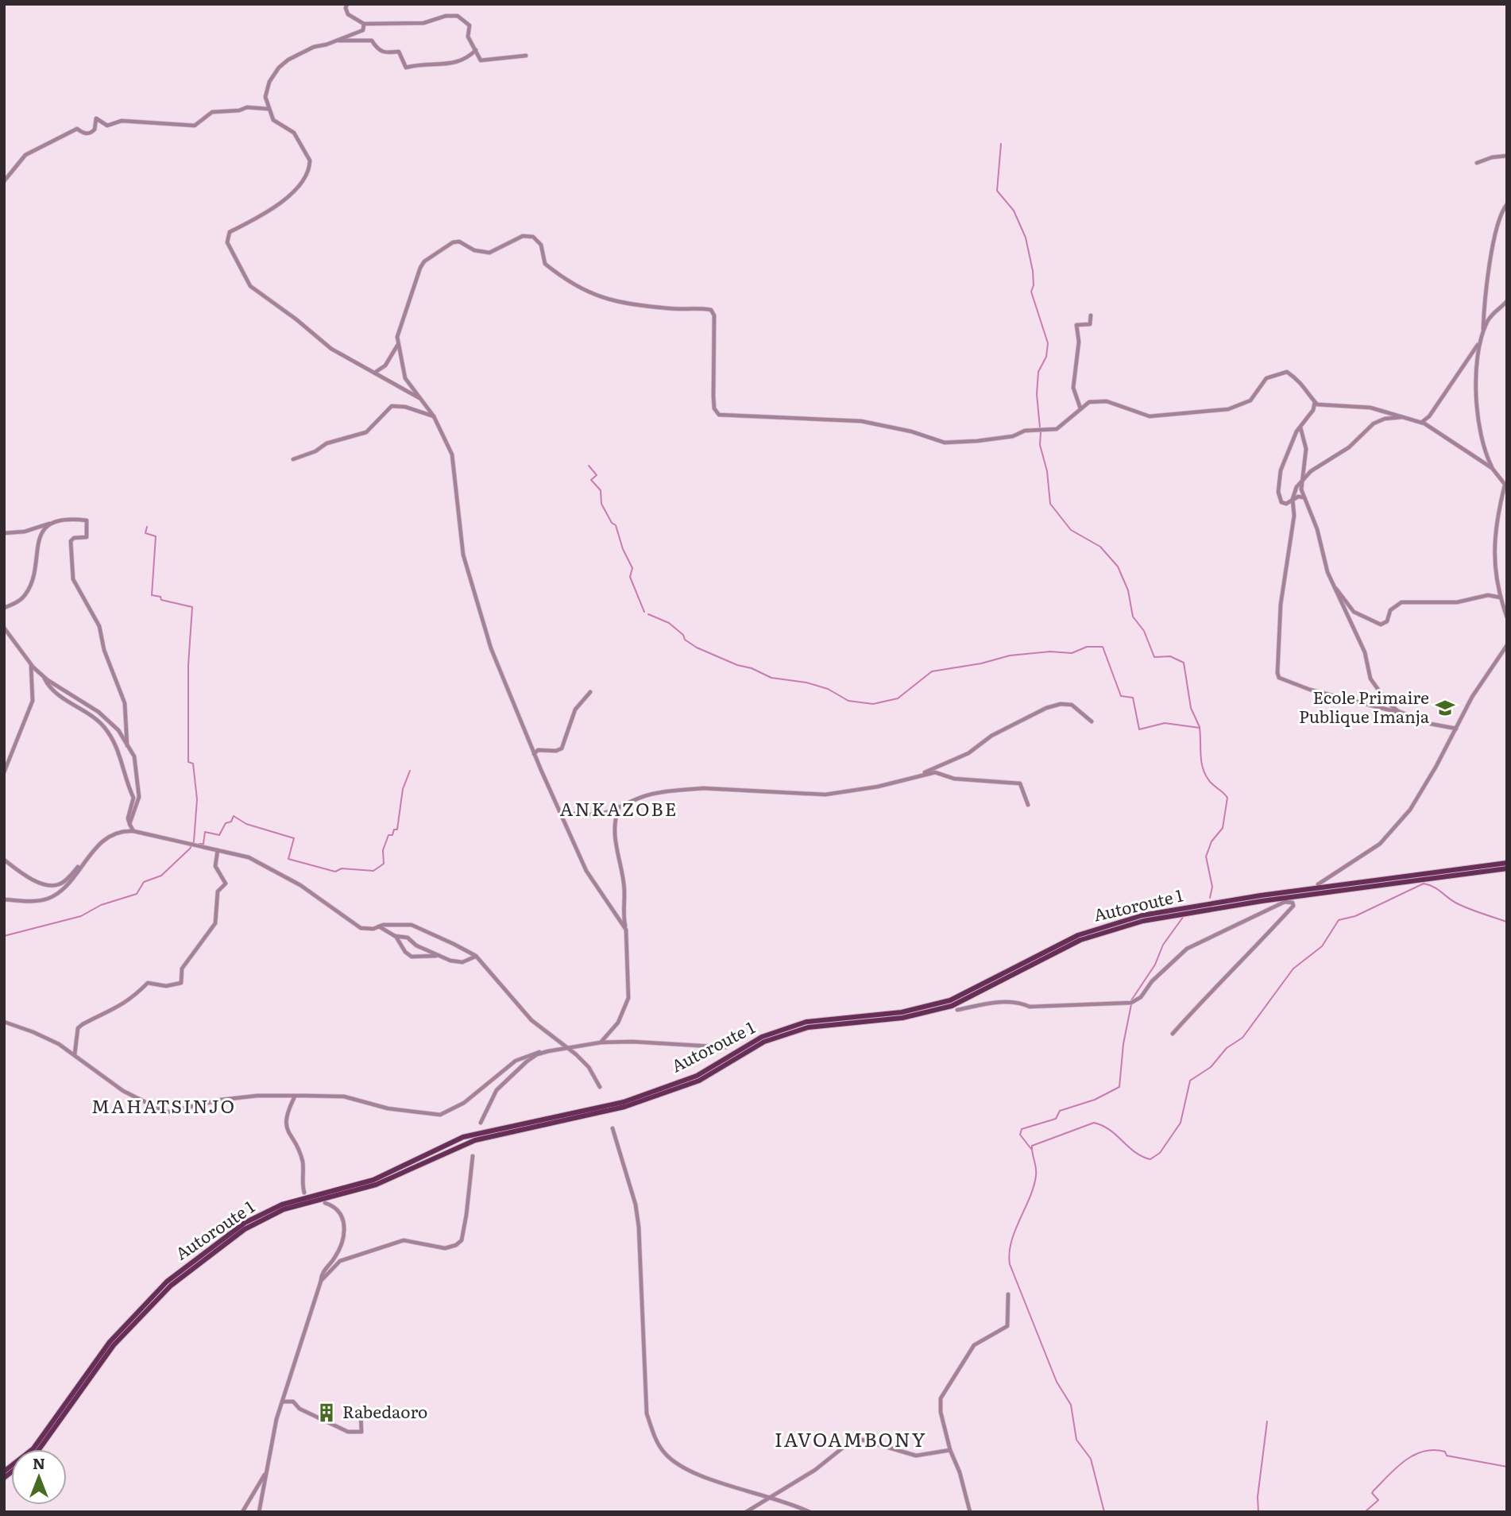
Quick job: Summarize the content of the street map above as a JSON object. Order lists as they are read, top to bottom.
{
  "streets": {
    "main road": ["Autoroute 1"]
  },
  "districts": ["ANKAZOBE", "MAHATSINJO", "IAVOAMBONY"],
  "places": {
    "school or university": ["Ecole Primaire Publique Imanja"],
    "building": ["Rabedaoro"]
  },
  "north": "top"
}
